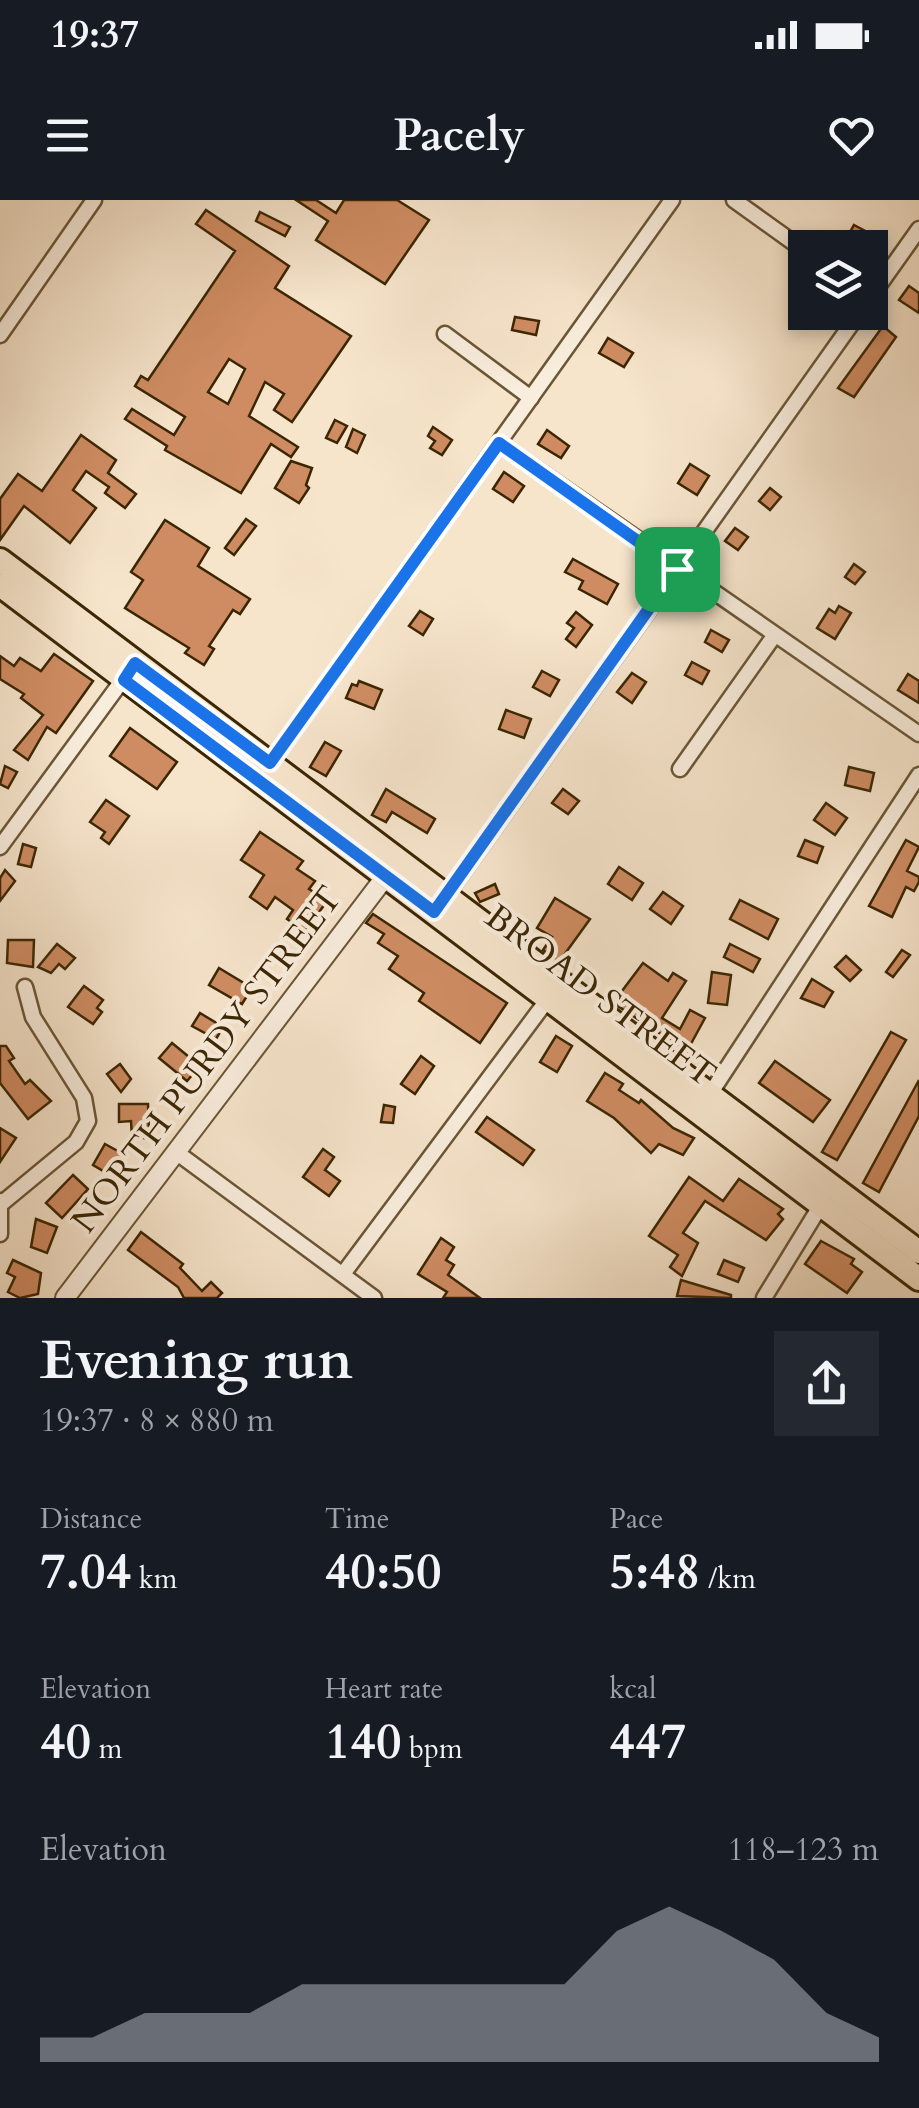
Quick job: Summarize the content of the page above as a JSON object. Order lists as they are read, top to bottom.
{
  "streets": {
    "main road": ["BROAD STREET"],
    "street": ["NORTH PURDY STREET"]
  },
  "crossings": [
    ["BROAD STREET", "NORTH PURDY STREET"]
  ],
  "page": {
    "status": "19:37",
    "header": "Pacely",
    "heading": ["Evening run", "19:37 · 8 × 880 m"],
    "stats": [
      ["Distance", "7.04 km"],
      ["Time", "40:50"],
      ["Pace", "5:48 /km"],
      ["Elevation", "40 m"],
      ["Heart rate", "140 bpm"],
      ["kcal", "447"]
    ],
    "chart": ["Elevation", "118–123 m"]
  }
}
